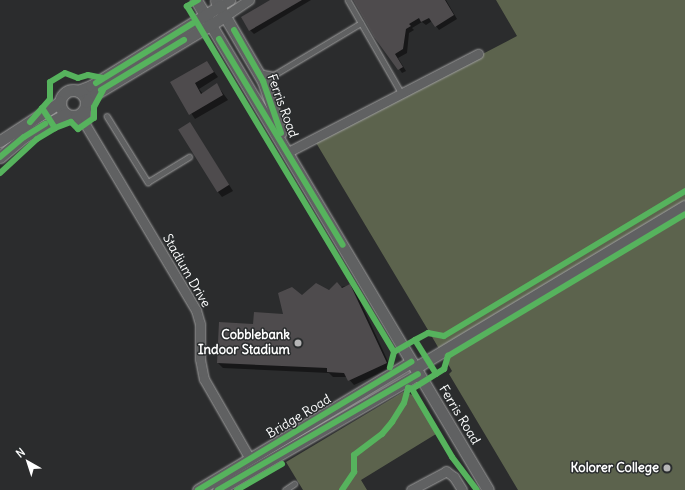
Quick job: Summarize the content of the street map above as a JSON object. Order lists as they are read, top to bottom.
{
  "streets": {
    "street": ["Ferris Road", "Stadium Drive", "Bridge Road"]
  },
  "crossings": [
    ["Ferris Road", "Bridge Road"],
    ["Stadium Drive", "Bridge Road"]
  ],
  "places": ["Cobblebank Indoor Stadium", "Kolorer College"],
  "north": "top left"
}
